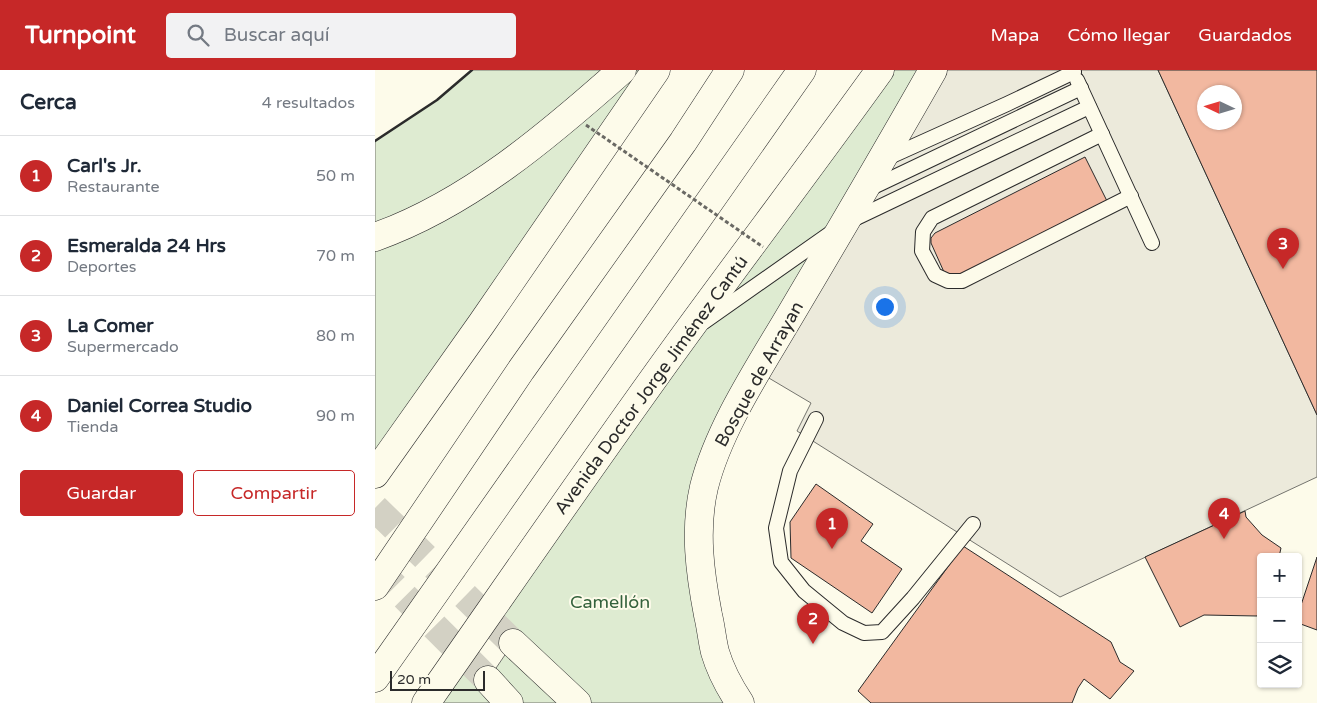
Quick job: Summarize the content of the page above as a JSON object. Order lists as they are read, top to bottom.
{
  "streets": {
    "street": ["Bosque de Arrayan", "Avenida Doctor Jorge Jiménez Cantú"]
  },
  "parks": ["Camellón"],
  "scale_bar": "20 m",
  "north": "left",
  "page": {
    "header": "Turnpoint",
    "search": "Buscar aquí",
    "nav": ["Mapa", "Cómo llegar", "Guardados"],
    "heading": ["Cerca", "4 resultados"],
    "list": [
      {
        "mark": "1",
        "name": "Carl's Jr.",
        "note": "Restaurante",
        "value": "50 m"
      },
      {
        "mark": "2",
        "name": "Esmeralda 24 Hrs",
        "note": "Deportes",
        "value": "70 m"
      },
      {
        "mark": "3",
        "name": "La Comer",
        "note": "Supermercado",
        "value": "80 m"
      },
      {
        "mark": "4",
        "name": "Daniel Correa Studio",
        "note": "Tienda",
        "value": "90 m"
      }
    ],
    "pins": [
      "3",
      "4",
      "1",
      "2"
    ],
    "buttons": ["Guardar", "Compartir"],
    "map_buttons": ["+", "−"],
    "scale": "20 m"
  }
}
